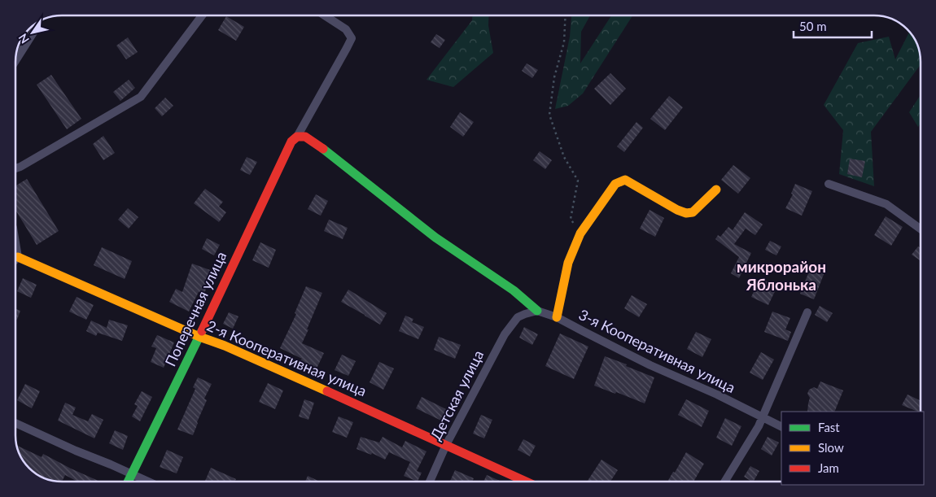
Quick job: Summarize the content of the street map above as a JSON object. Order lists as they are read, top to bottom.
{
  "streets": {
    "street": [
      "Поперечная улица",
      "3-я Кооперативная улица",
      "2-я Кооперативная улица",
      "Детская улица"
    ]
  },
  "crossings": [
    ["Поперечная улица", "2-я Кооперативная улица"],
    ["3-я Кооперативная улица", "Детская улица"],
    ["2-я Кооперативная улица", "Детская улица"]
  ],
  "districts": ["микрорайон Яблонька"],
  "legend": ["Fast", "Slow", "Jam"],
  "scale_bar": "50 m",
  "north": "bottom left"
}
